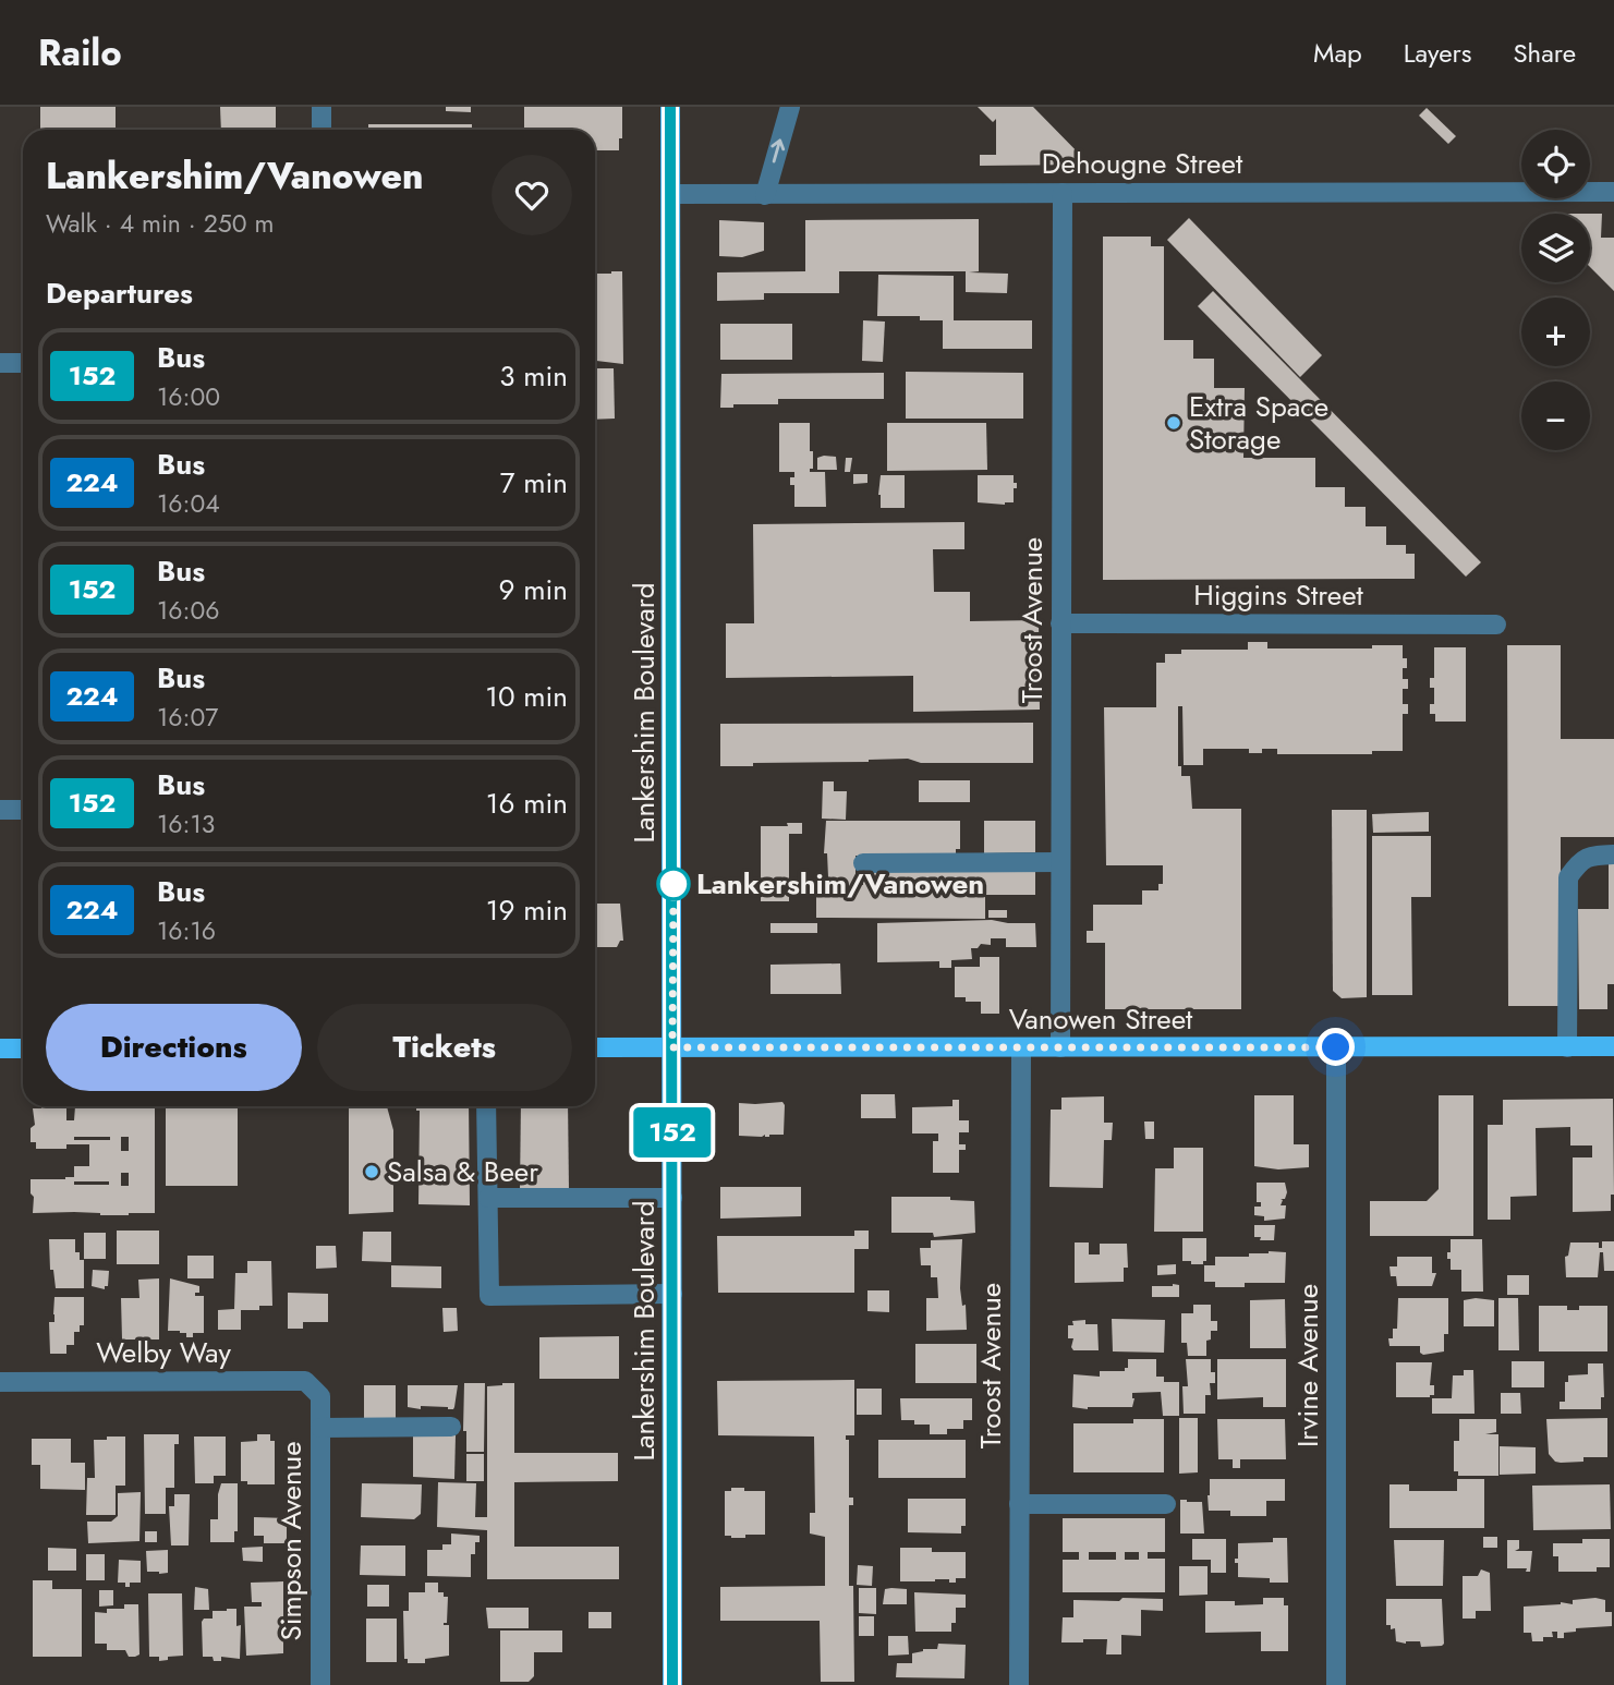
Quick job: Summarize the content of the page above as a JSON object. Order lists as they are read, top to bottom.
{
  "streets": {
    "main road": ["Lankershim Boulevard", "Vanowen Street"],
    "street": [
      "Dehougne Street",
      "Higgins Street",
      "Troost Avenue",
      "Welby Way",
      "Irvine Avenue",
      "Simpson Avenue"
    ]
  },
  "crossings": [
    ["Dehougne Street", "Troost Avenue"],
    ["Dehougne Street", "Lankershim Boulevard"],
    ["Higgins Street", "Troost Avenue"],
    ["Troost Avenue", "Vanowen Street"],
    ["Lankershim Boulevard", "Vanowen Street"],
    ["Vanowen Street", "Irvine Avenue"],
    ["Welby Way", "Simpson Avenue"]
  ],
  "places": ["Extra Space Storage", "Lankershim/Vanowen", "Salsa & Beer"],
  "lines": ["bus line 152"],
  "page": {
    "header": "Railo",
    "nav": ["Map", "Layers", "Share"],
    "on_map": "152",
    "map_buttons": ["+", "−"],
    "heading": [
      ["Lankershim/Vanowen", "Walk · 4 min · 250 m"],
      "Departures"
    ],
    "list": [
      {
        "mark": "152",
        "name": "Bus",
        "note": "16:00",
        "value": "3 min"
      },
      {
        "mark": "224",
        "name": "Bus",
        "note": "16:04",
        "value": "7 min"
      },
      {
        "mark": "152",
        "name": "Bus",
        "note": "16:06",
        "value": "9 min"
      },
      {
        "mark": "224",
        "name": "Bus",
        "note": "16:07",
        "value": "10 min"
      },
      {
        "mark": "152",
        "name": "Bus",
        "note": "16:13",
        "value": "16 min"
      },
      {
        "mark": "224",
        "name": "Bus",
        "note": "16:16",
        "value": "19 min"
      }
    ],
    "buttons": ["Directions", "Tickets"]
  }
}
